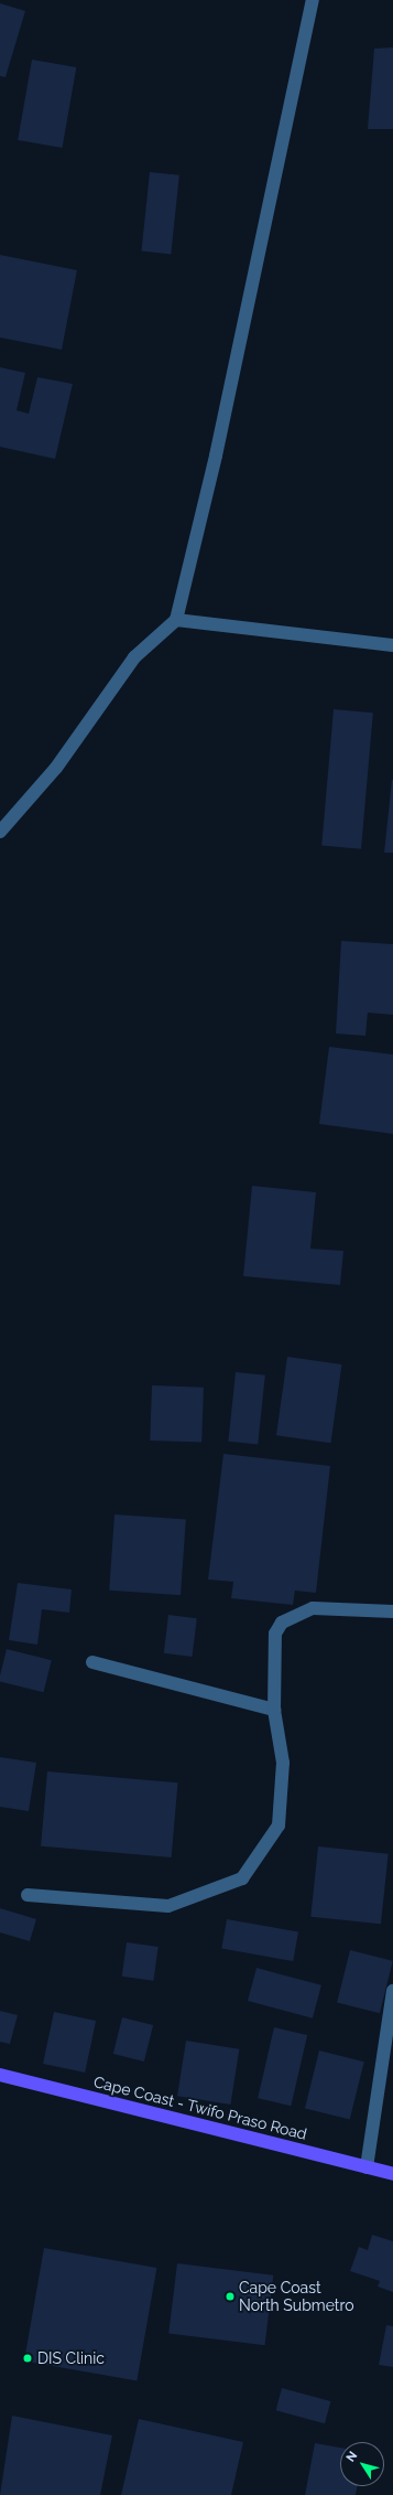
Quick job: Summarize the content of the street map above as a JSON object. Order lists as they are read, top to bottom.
{
  "streets": {
    "main road": ["Cape Coast - Twifo Praso Road"]
  },
  "places": ["Cape Coast North Submetro", "DIS Clinic"],
  "north": "top left"
}
